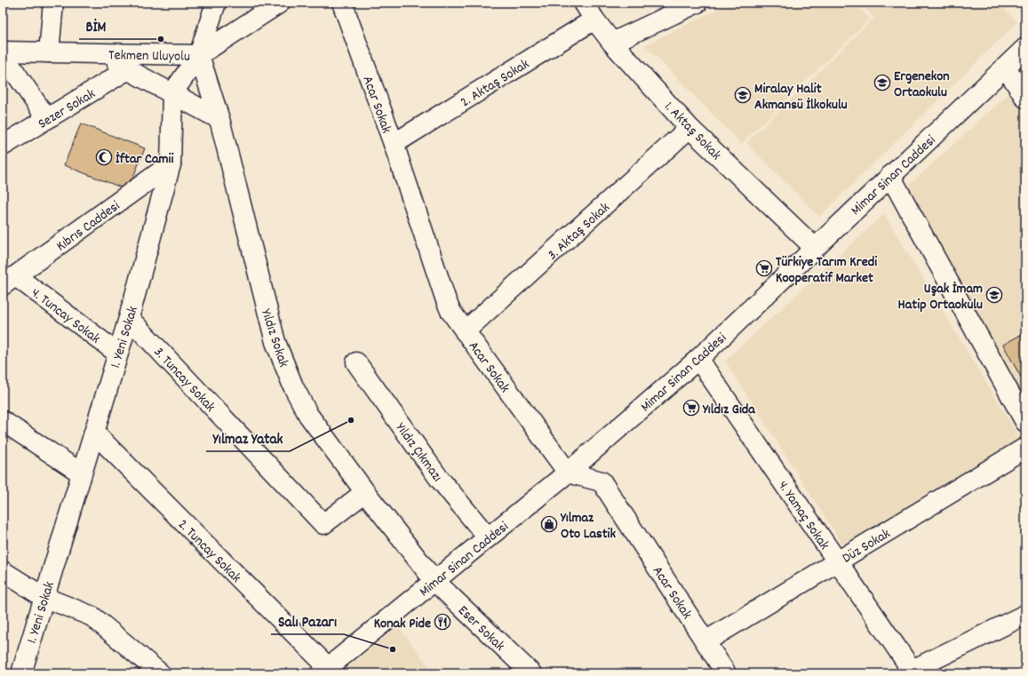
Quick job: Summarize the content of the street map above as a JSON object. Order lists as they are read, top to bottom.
{
  "streets": {
    "street": [
      "Tekmen Uluyolu",
      "2. Aktaş Sokak",
      "Acar Sokak",
      "Sezer Sokak",
      "1. Aktaş Sokak",
      "Mimar Sinan Caddesi",
      "Kıbrıs Caddesi",
      "3. Aktaş Sokak",
      "4. Tuncay Sokak",
      "1. Yeni Sokak",
      "Yıldız Sokak",
      "3. Tuncay Sokak",
      "Yıldız Çıkmazı",
      "4. Yamaç Sokak",
      "Düz Sokak",
      "2. Tuncay Sokak",
      "Eser Sokak"
    ]
  },
  "crossings": [
    ["Tekmen Uluyolu", "Yıldız Sokak"],
    ["2. Aktaş Sokak", "Acar Sokak"],
    ["2. Aktaş Sokak", "1. Aktaş Sokak"],
    ["Acar Sokak", "Mimar Sinan Caddesi"],
    ["Acar Sokak", "3. Aktaş Sokak"],
    ["Acar Sokak", "Düz Sokak"],
    ["1. Aktaş Sokak", "Mimar Sinan Caddesi"],
    ["1. Aktaş Sokak", "3. Aktaş Sokak"],
    ["Mimar Sinan Caddesi", "Yıldız Sokak"],
    ["Mimar Sinan Caddesi", "Yıldız Çıkmazı"],
    ["Mimar Sinan Caddesi", "4. Yamaç Sokak"],
    ["Mimar Sinan Caddesi", "2. Tuncay Sokak"],
    ["Mimar Sinan Caddesi", "Eser Sokak"],
    ["Kıbrıs Caddesi", "4. Tuncay Sokak"],
    ["Kıbrıs Caddesi", "1. Yeni Sokak"],
    ["4. Tuncay Sokak", "1. Yeni Sokak"],
    ["1. Yeni Sokak", "3. Tuncay Sokak"],
    ["1. Yeni Sokak", "2. Tuncay Sokak"],
    ["Yıldız Sokak", "3. Tuncay Sokak"],
    ["Yıldız Sokak", "Eser Sokak"],
    ["4. Yamaç Sokak", "Düz Sokak"]
  ],
  "places": {
    "other": ["BİM", "Yılmaz Yatak", "Salı Pazarı"],
    "school or university": ["Ergenekon Ortaokulu", "Miralay Halit Akmansü İlkokulu", "Uşak İmam Hatip Ortaokulu"],
    "mosque": ["İftar Camii"],
    "supermarket": ["Türkiye Tarım Kredi Kooperatif Market", "Yıldız Gıda"],
    "shop": ["Yılmaz Oto Lastik"],
    "restaurant": ["Konak Pide"]
  }
}
